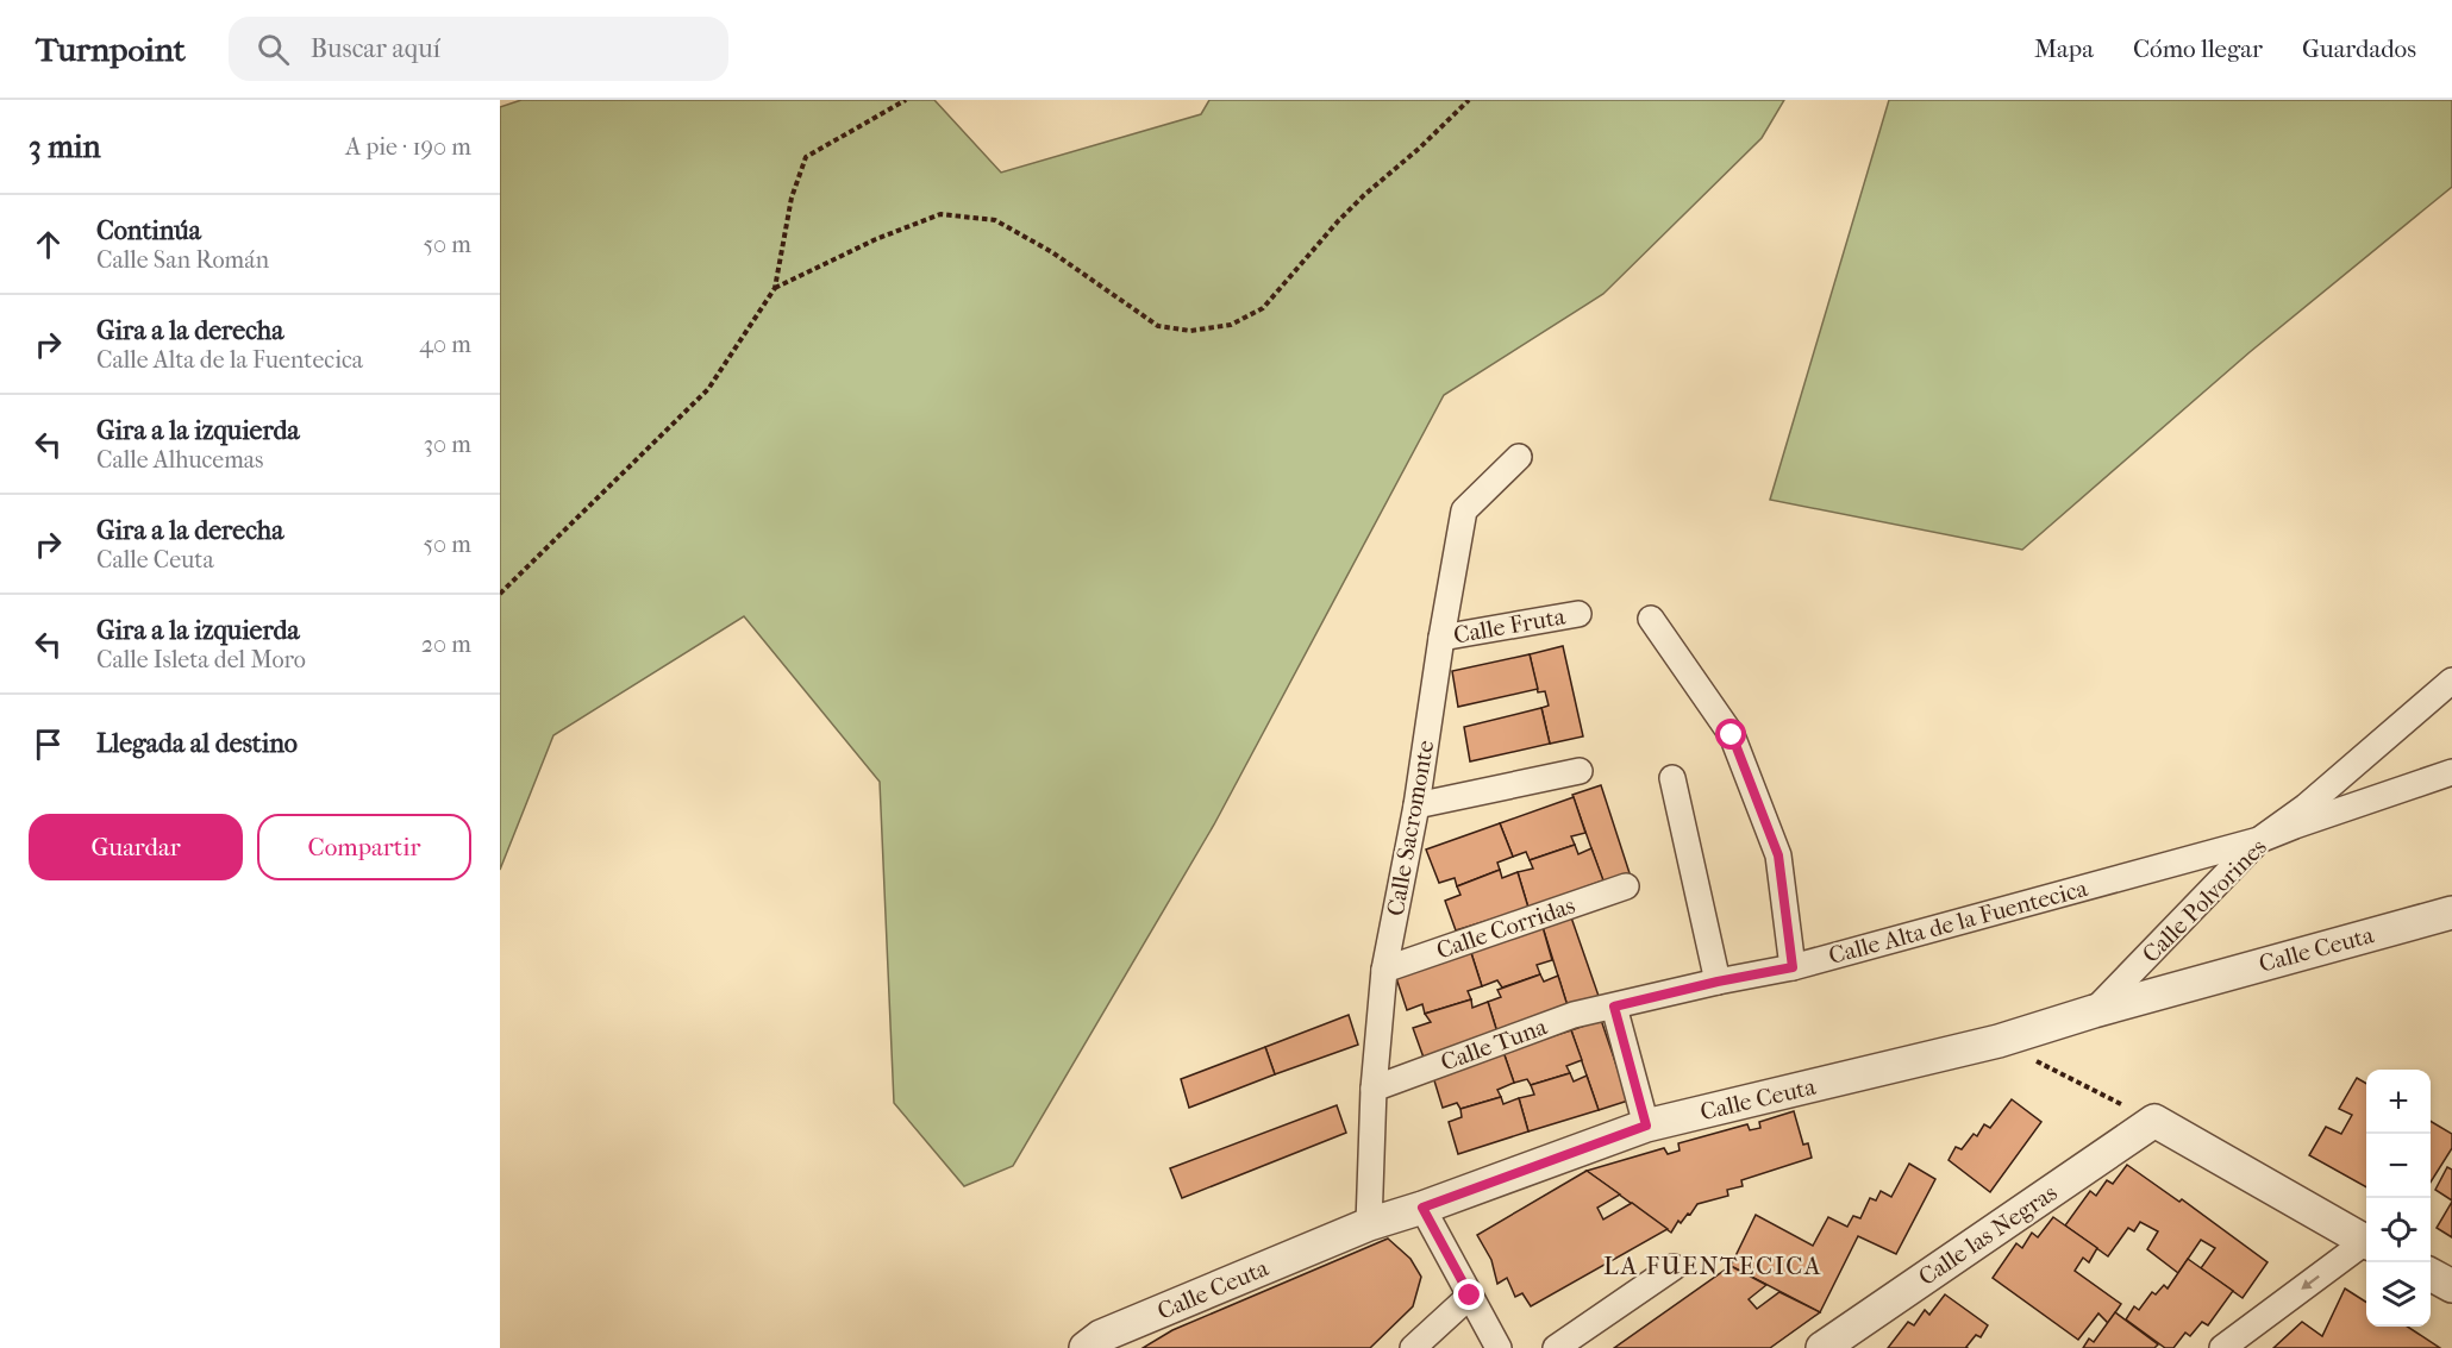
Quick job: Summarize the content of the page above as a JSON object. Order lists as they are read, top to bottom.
{
  "streets": {
    "street": [
      "Calle Fruta",
      "Calle Sacromonte",
      "Calle Polvorines",
      "Calle Alta de la Fuentecica",
      "Calle Corridas",
      "Calle Ceuta",
      "Calle Tuna",
      "Calle las Negras"
    ]
  },
  "crossings": [
    ["Calle Fruta", "Calle Sacromonte"],
    ["Calle Sacromonte", "Calle Corridas"],
    ["Calle Sacromonte", "Calle Ceuta"],
    ["Calle Sacromonte", "Calle Tuna"],
    ["Calle Polvorines", "Calle Alta de la Fuentecica"],
    ["Calle Polvorines", "Calle Ceuta"],
    ["Calle Alta de la Fuentecica", "Calle Tuna"]
  ],
  "districts": ["LA FUENTECICA"],
  "page": {
    "header": "Turnpoint",
    "search": "Buscar aquí",
    "nav": ["Mapa", "Cómo llegar", "Guardados"],
    "heading": ["3 min", "A pie · 190 m"],
    "list": [
      ["Continúa", "Calle San Román", "50 m"],
      ["Gira a la derecha", "Calle Alta de la Fuentecica", "40 m"],
      ["Gira a la izquierda", "Calle Alhucemas", "30 m"],
      ["Gira a la derecha", "Calle Ceuta", "50 m"],
      ["Gira a la izquierda", "Calle Isleta del Moro", "20 m"],
      "Llegada al destino"
    ],
    "buttons": ["Guardar", "Compartir"],
    "map_buttons": ["+", "−"]
  }
}
